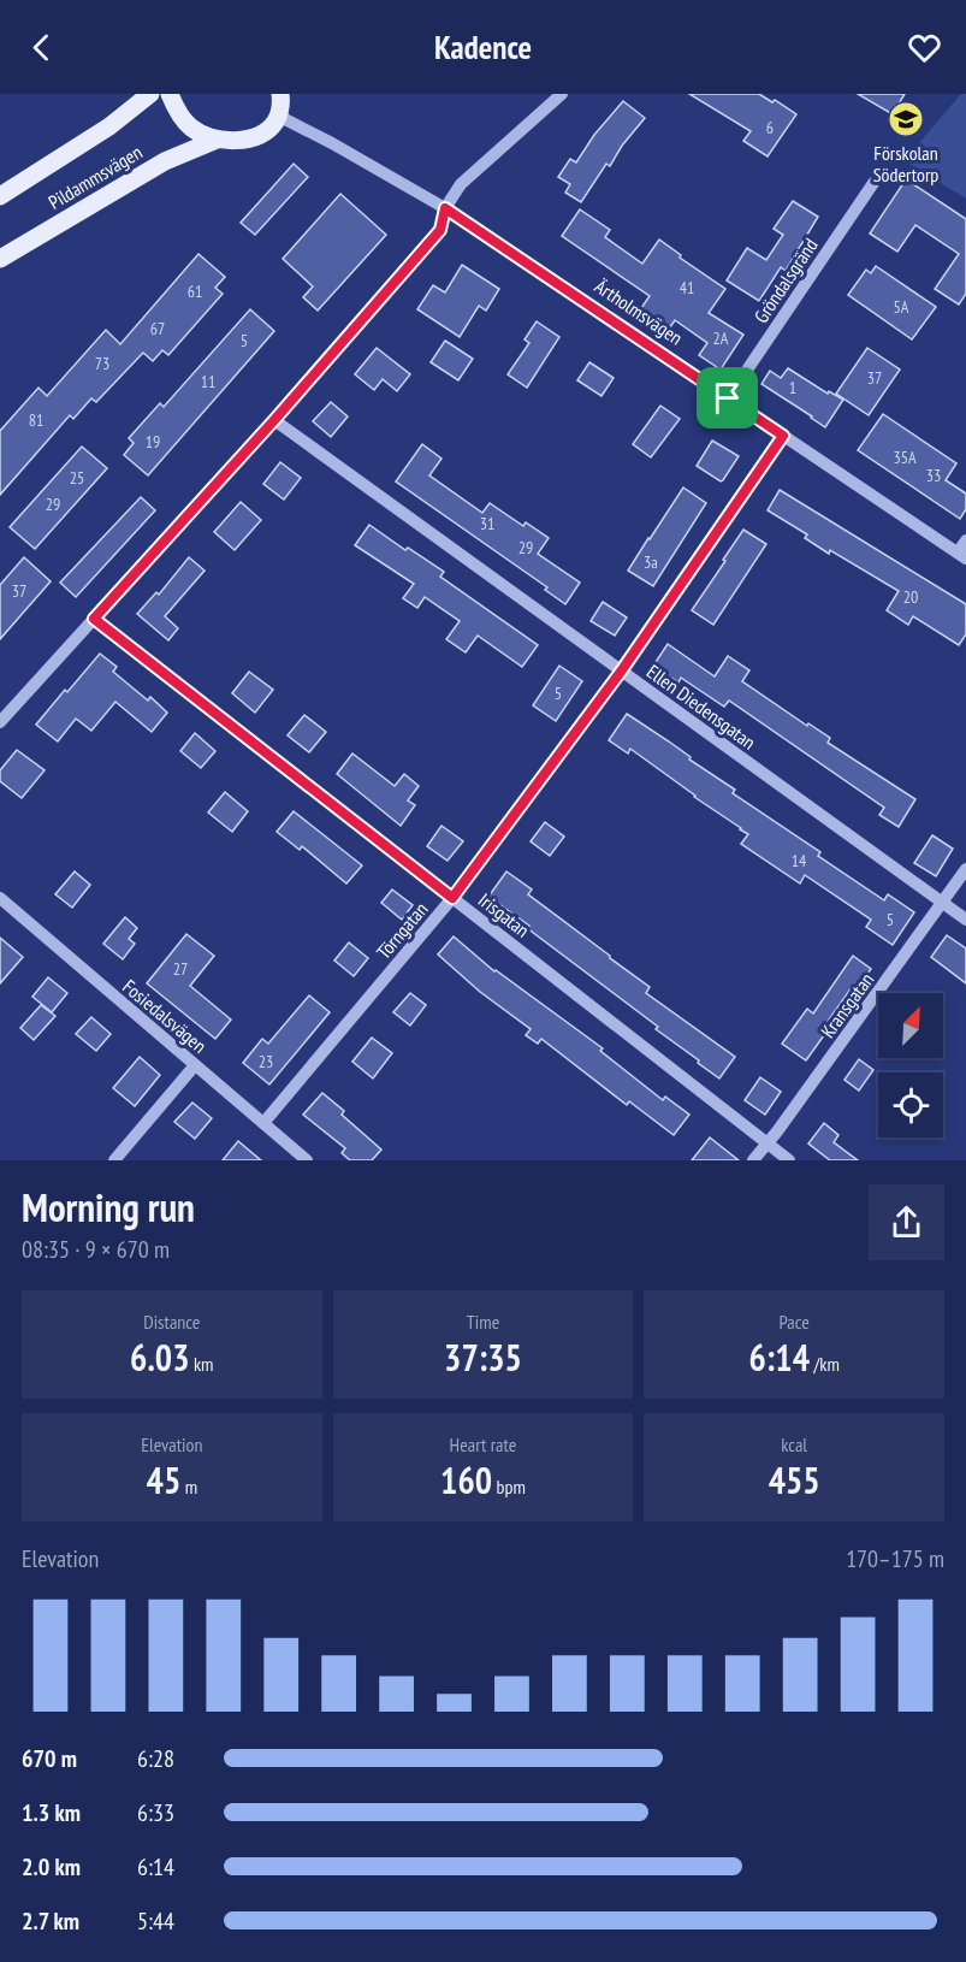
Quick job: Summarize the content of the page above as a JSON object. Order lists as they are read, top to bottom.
{
  "streets": {
    "main road": ["Pildammsvägen"],
    "street": [
      "Gröndalsgränd",
      "Ärtholmsvägen",
      "Ellen Diedensgatan",
      "Irisgatan",
      "Törngatan",
      "Kransgatan",
      "Fosiedalsvägen"
    ]
  },
  "crossings": [
    ["Gröndalsgränd", "Ärtholmsvägen"],
    ["Ärtholmsvägen", "Törngatan"],
    ["Ellen Diedensgatan", "Törngatan"],
    ["Ellen Diedensgatan", "Kransgatan"],
    ["Irisgatan", "Törngatan"],
    ["Irisgatan", "Kransgatan"],
    ["Törngatan", "Fosiedalsvägen"]
  ],
  "places": {
    "school or university": ["Förskolan Södertorp"]
  },
  "house_numbers": [
    "6",
    "41",
    "61",
    "5A",
    "67",
    "2A",
    "5",
    "73",
    "37",
    "11",
    "1",
    "81",
    "19",
    "35A",
    "33",
    "25",
    "29",
    "31",
    "29",
    "3a",
    "37",
    "20",
    "5",
    "14",
    "5",
    "27",
    "23"
  ],
  "north": "top right",
  "page": {
    "header": "Kadence",
    "heading": ["Morning run", "08:35 · 9 × 670 m"],
    "stats": [
      ["Distance", "6.03 km"],
      ["Time", "37:35"],
      ["Pace", "6:14 /km"],
      ["Elevation", "45 m"],
      ["Heart rate", "160 bpm"],
      ["kcal", "455"]
    ],
    "chart": ["Elevation", "170–175 m"],
    "list": [
      {
        "name": "670 m",
        "note": "6:28"
      },
      {
        "name": "1.3 km",
        "note": "6:33"
      },
      {
        "name": "2.0 km",
        "note": "6:14"
      },
      {
        "name": "2.7 km",
        "note": "5:44"
      }
    ]
  }
}
